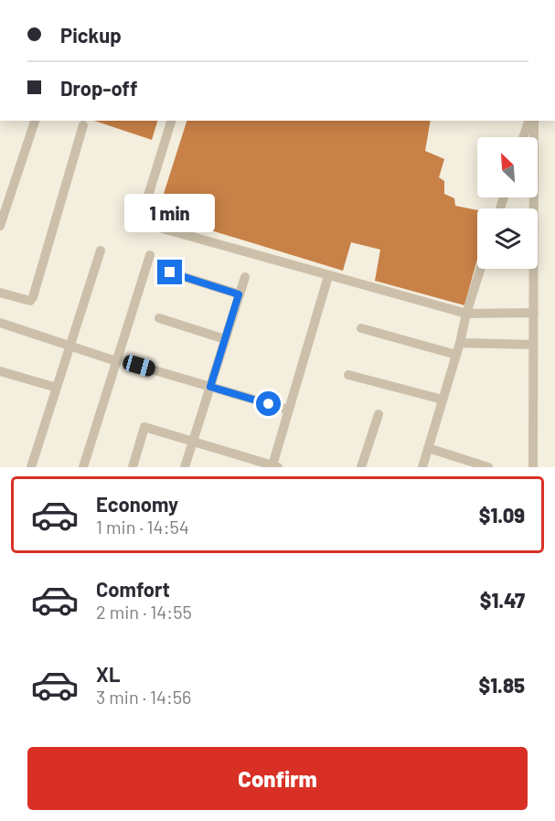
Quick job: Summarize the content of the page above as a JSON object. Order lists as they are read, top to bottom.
{
  "north": "top left",
  "page": {
    "banner": ["Pickup", "Drop-off"],
    "bubble": "1 min",
    "list": [
      {
        "name": "Economy",
        "note": "1 min · 14:54",
        "value": "$1.09"
      },
      {
        "name": "Comfort",
        "note": "2 min · 14:55",
        "value": "$1.47"
      },
      {
        "name": "XL",
        "note": "3 min · 14:56",
        "value": "$1.85"
      }
    ],
    "buttons": "Confirm"
  }
}
